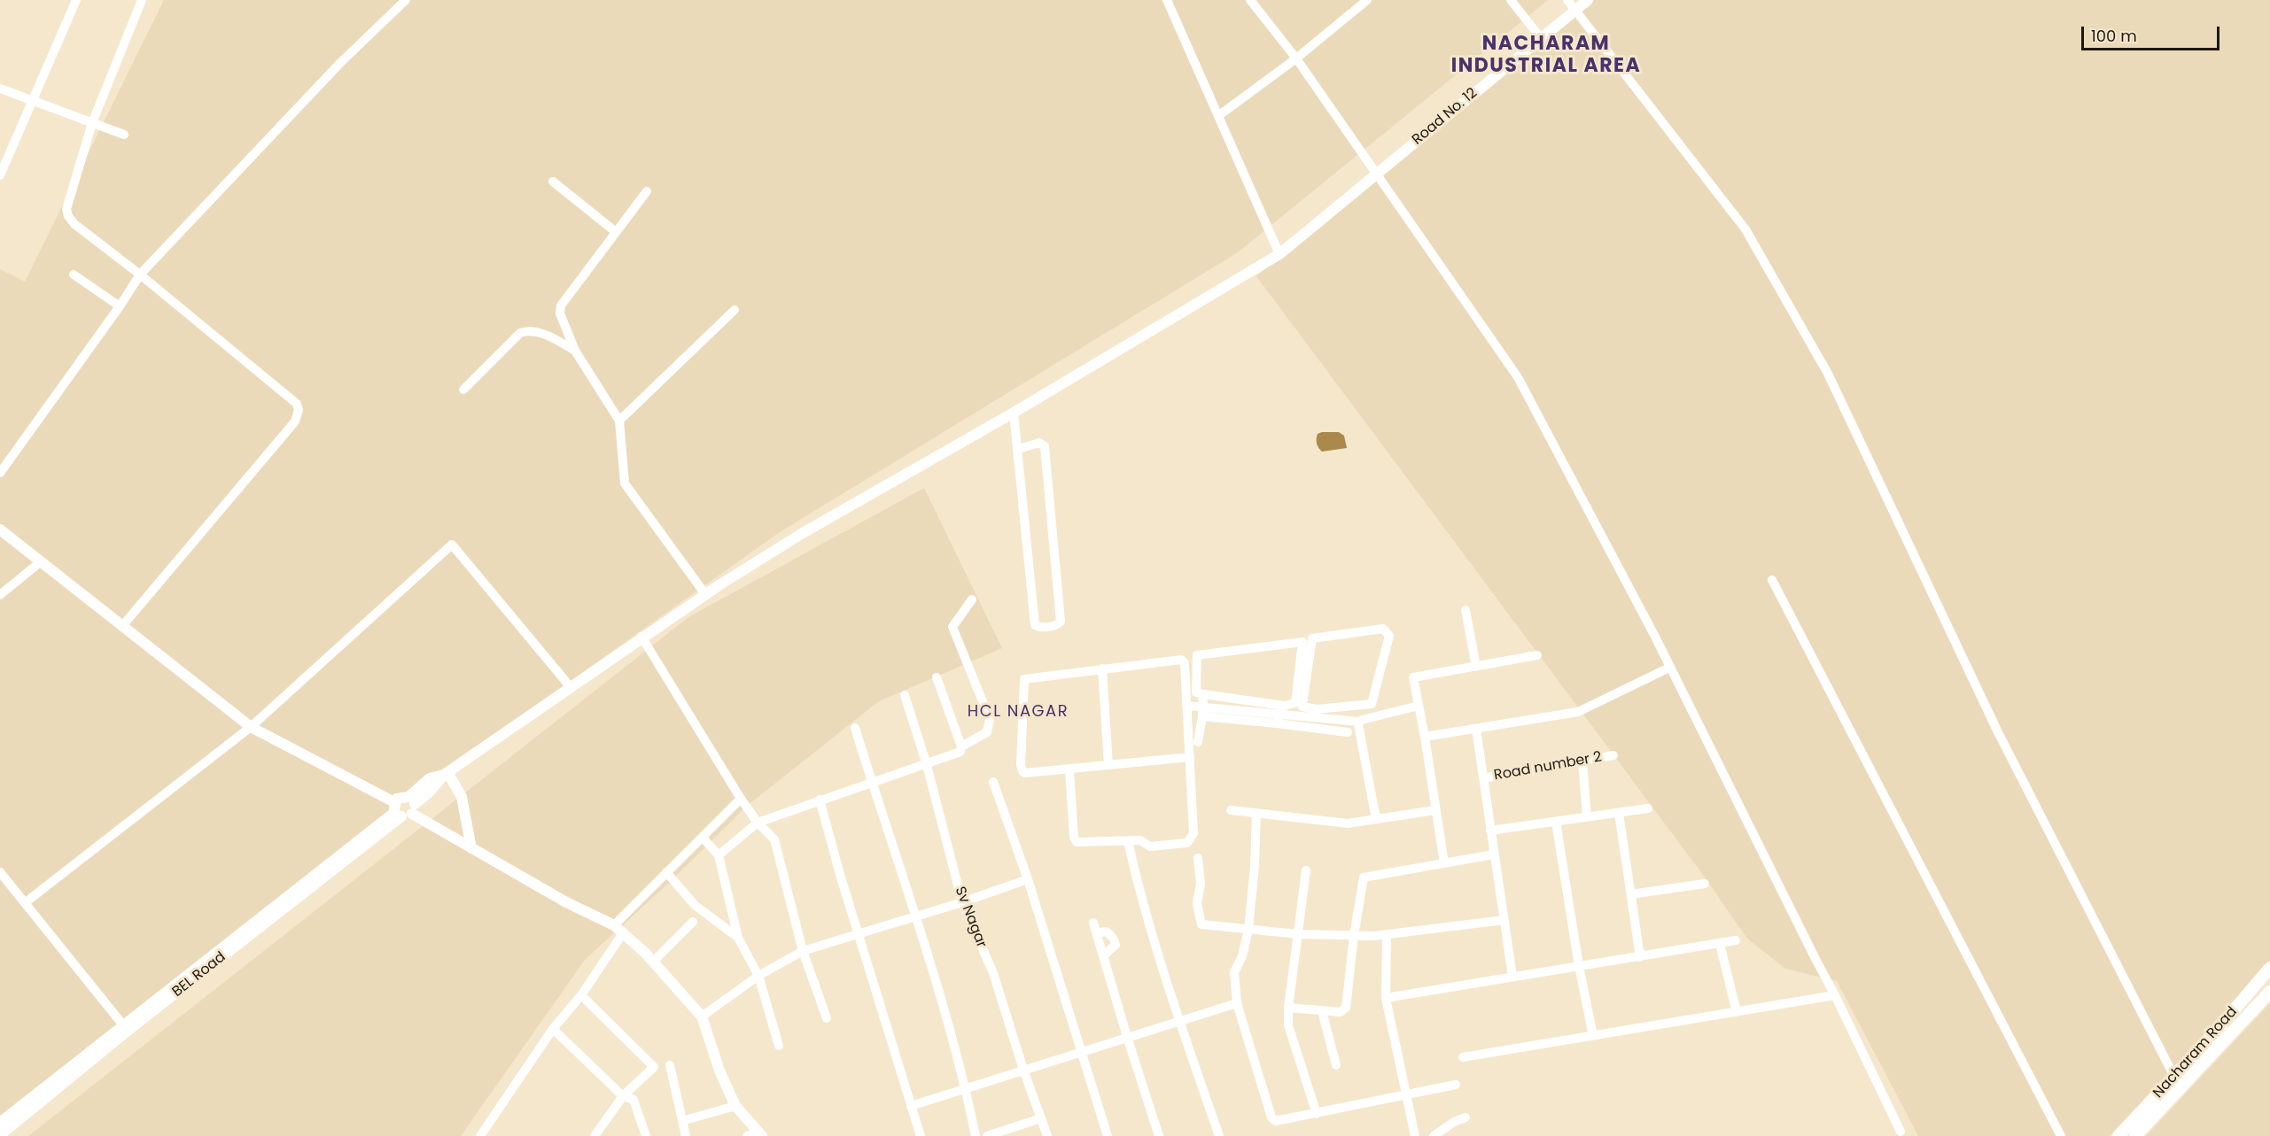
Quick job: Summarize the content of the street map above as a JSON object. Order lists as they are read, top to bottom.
{
  "streets": {
    "main road": ["Nacharam Road"],
    "street": [
      "Road No. 12",
      "Road number 2",
      "Sv Nagar",
      "BEL Road"
    ]
  },
  "crossings": [
    ["Road No. 12", "BEL Road"]
  ],
  "districts": ["NACHARAM INDUSTRIAL AREA", "HCL NAGAR"],
  "scale_bar": "100 m"
}
